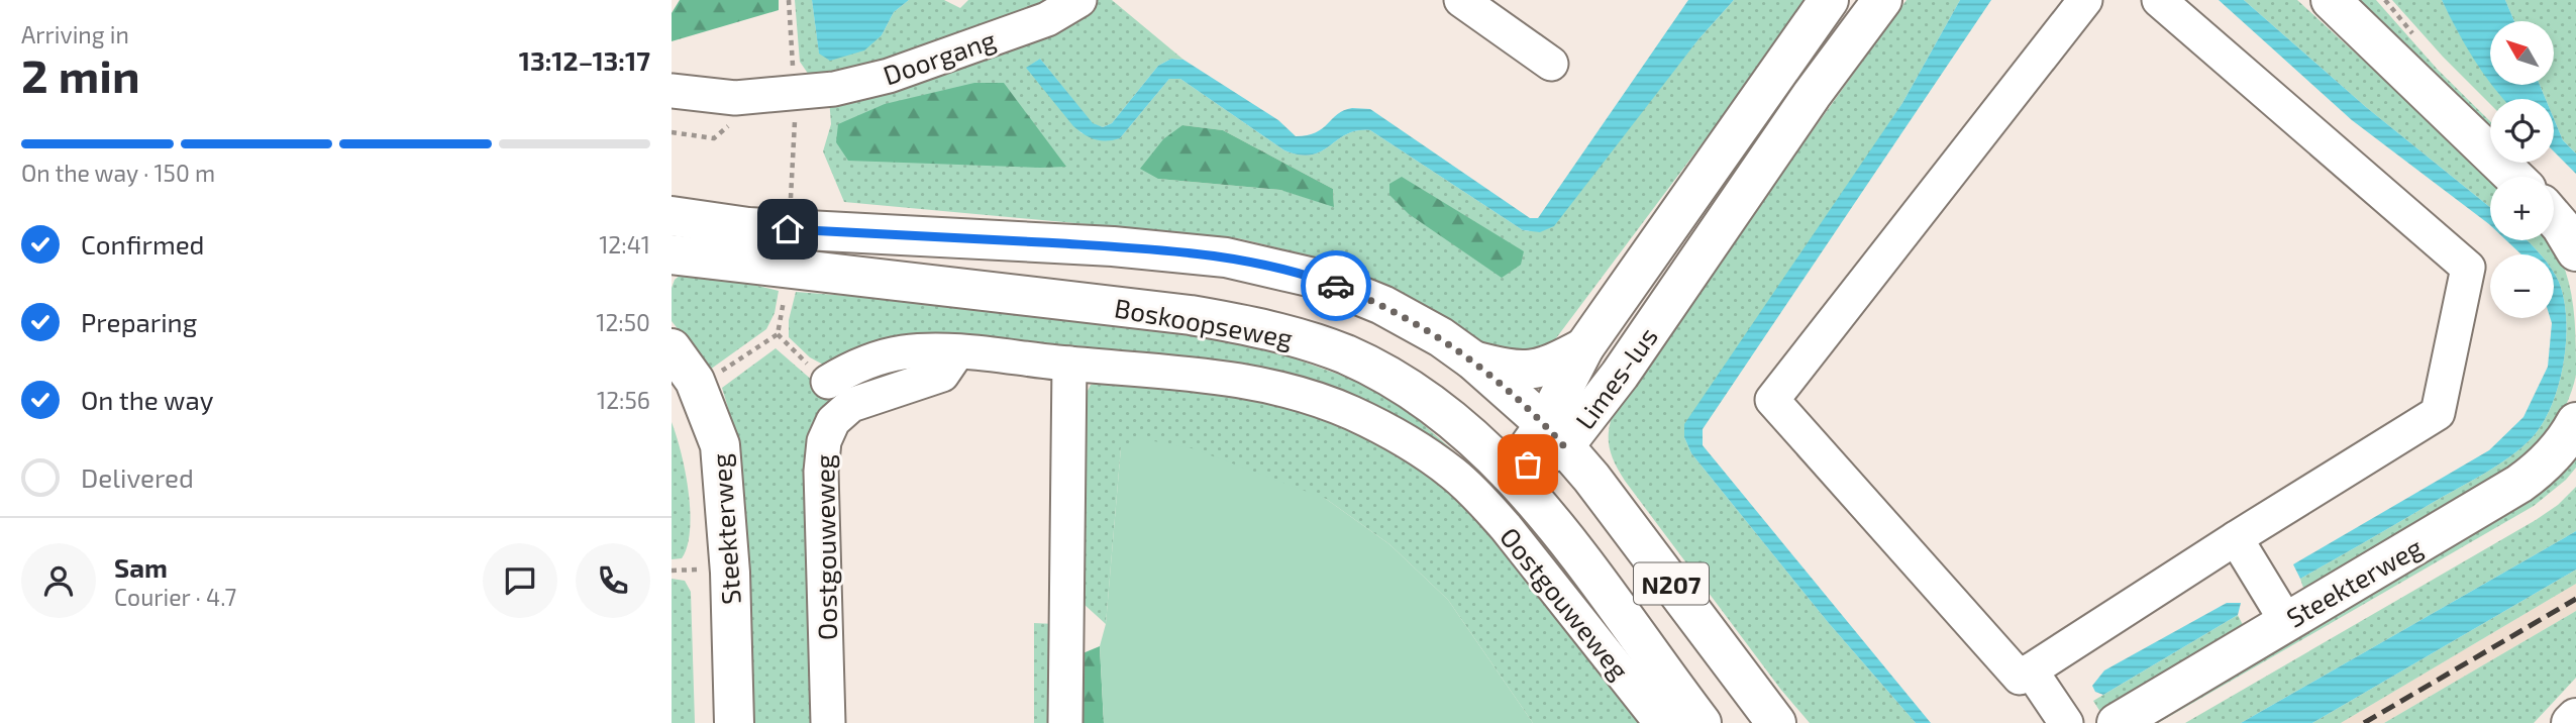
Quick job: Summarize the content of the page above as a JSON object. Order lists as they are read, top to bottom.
{
  "streets": {
    "main road": [
      "Boskoopseweg",
      "Limes-lus",
      "Steekterweg",
      "N207"
    ],
    "street": ["Doorgang", "Oostgouweweg"]
  },
  "crossings": [
    ["Boskoopseweg", "Limes-lus"],
    ["Limes-lus", "N207"]
  ],
  "north": "top left",
  "page": {
    "heading": ["2 min", "Arriving in", "13:12–13:17"],
    "panel": ["Sam", "Courier · 4.7"],
    "map_buttons": ["+", "−"],
    "bar": "On the way · 150 m",
    "list": [
      ["Confirmed", "12:41"],
      ["Preparing", "12:50"],
      ["On the way", "12:56"],
      "Delivered"
    ]
  }
}
